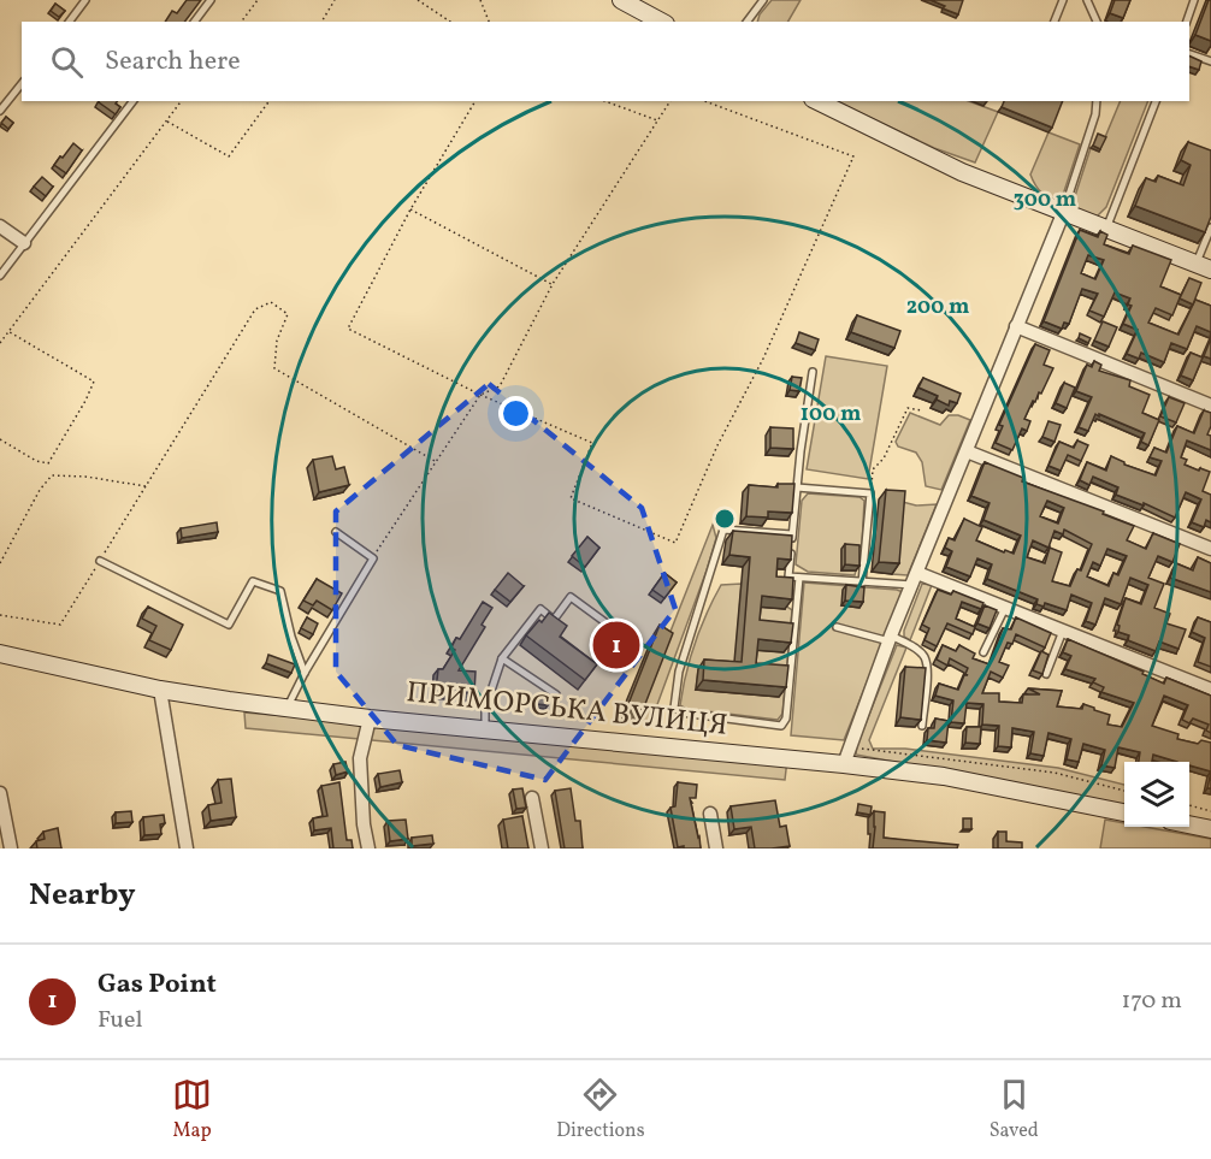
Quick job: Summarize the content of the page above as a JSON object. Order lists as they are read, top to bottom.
{
  "streets": {
    "street": ["ПРИМОРСЬКА ВУЛИЦЯ"]
  },
  "page": {
    "search": "Search here",
    "pins": "1",
    "heading": "Nearby",
    "list": [
      {
        "mark": "1",
        "name": "Gas Point",
        "note": "Fuel",
        "value": "170 m"
      }
    ],
    "nav": ["Map", "Directions", "Saved"]
  },
  "rings": ["300 m", "200 m", "100 m"]
}
